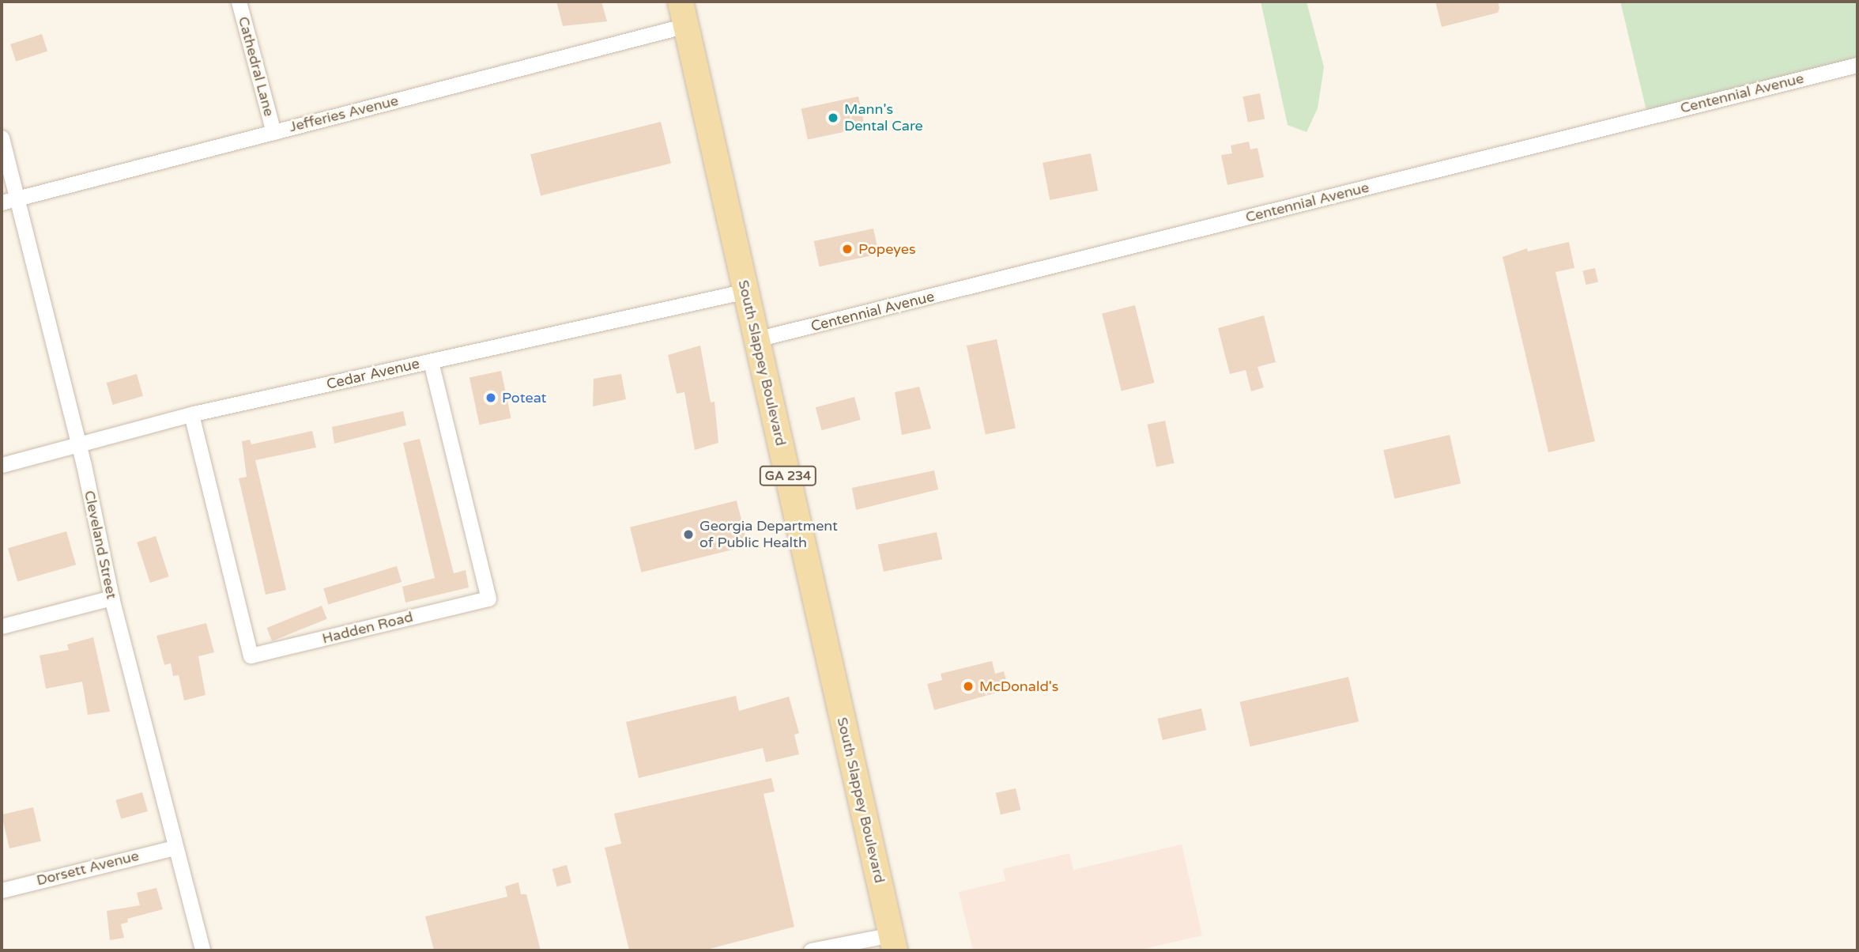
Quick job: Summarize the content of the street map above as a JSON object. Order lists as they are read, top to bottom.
{
  "streets": {
    "main road": ["South Slappey Boulevard", "GA 234"],
    "street": [
      "Cathedral Lane",
      "Centennial Avenue",
      "Jefferies Avenue",
      "Cedar Avenue",
      "Cleveland Street",
      "Hadden Road",
      "Dorsett Avenue"
    ]
  },
  "crossings": [
    ["Cathedral Lane", "Jefferies Avenue"],
    ["Centennial Avenue", "South Slappey Boulevard"],
    ["Jefferies Avenue", "South Slappey Boulevard"],
    ["Jefferies Avenue", "Cleveland Street"],
    ["South Slappey Boulevard", "Cedar Avenue"],
    ["Cedar Avenue", "Cleveland Street"],
    ["Cedar Avenue", "Hadden Road"],
    ["Cleveland Street", "Dorsett Avenue"]
  ],
  "places": [
    "Mann's Dental Care",
    "Popeyes",
    "Poteat",
    "Georgia Department of Public Health",
    "McDonald's"
  ]
}
